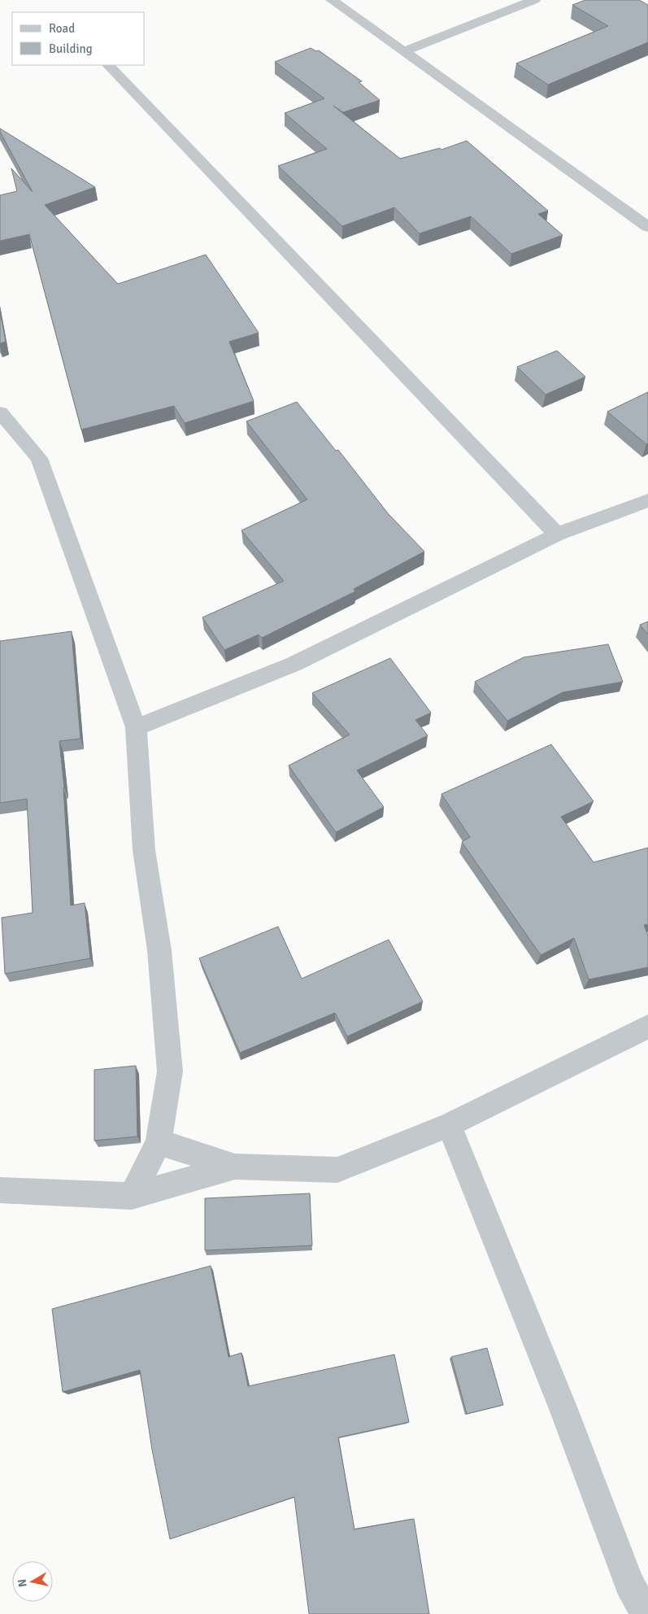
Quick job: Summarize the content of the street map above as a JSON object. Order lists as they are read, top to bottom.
{
  "legend": ["Road", "Building"],
  "north": "left"
}
